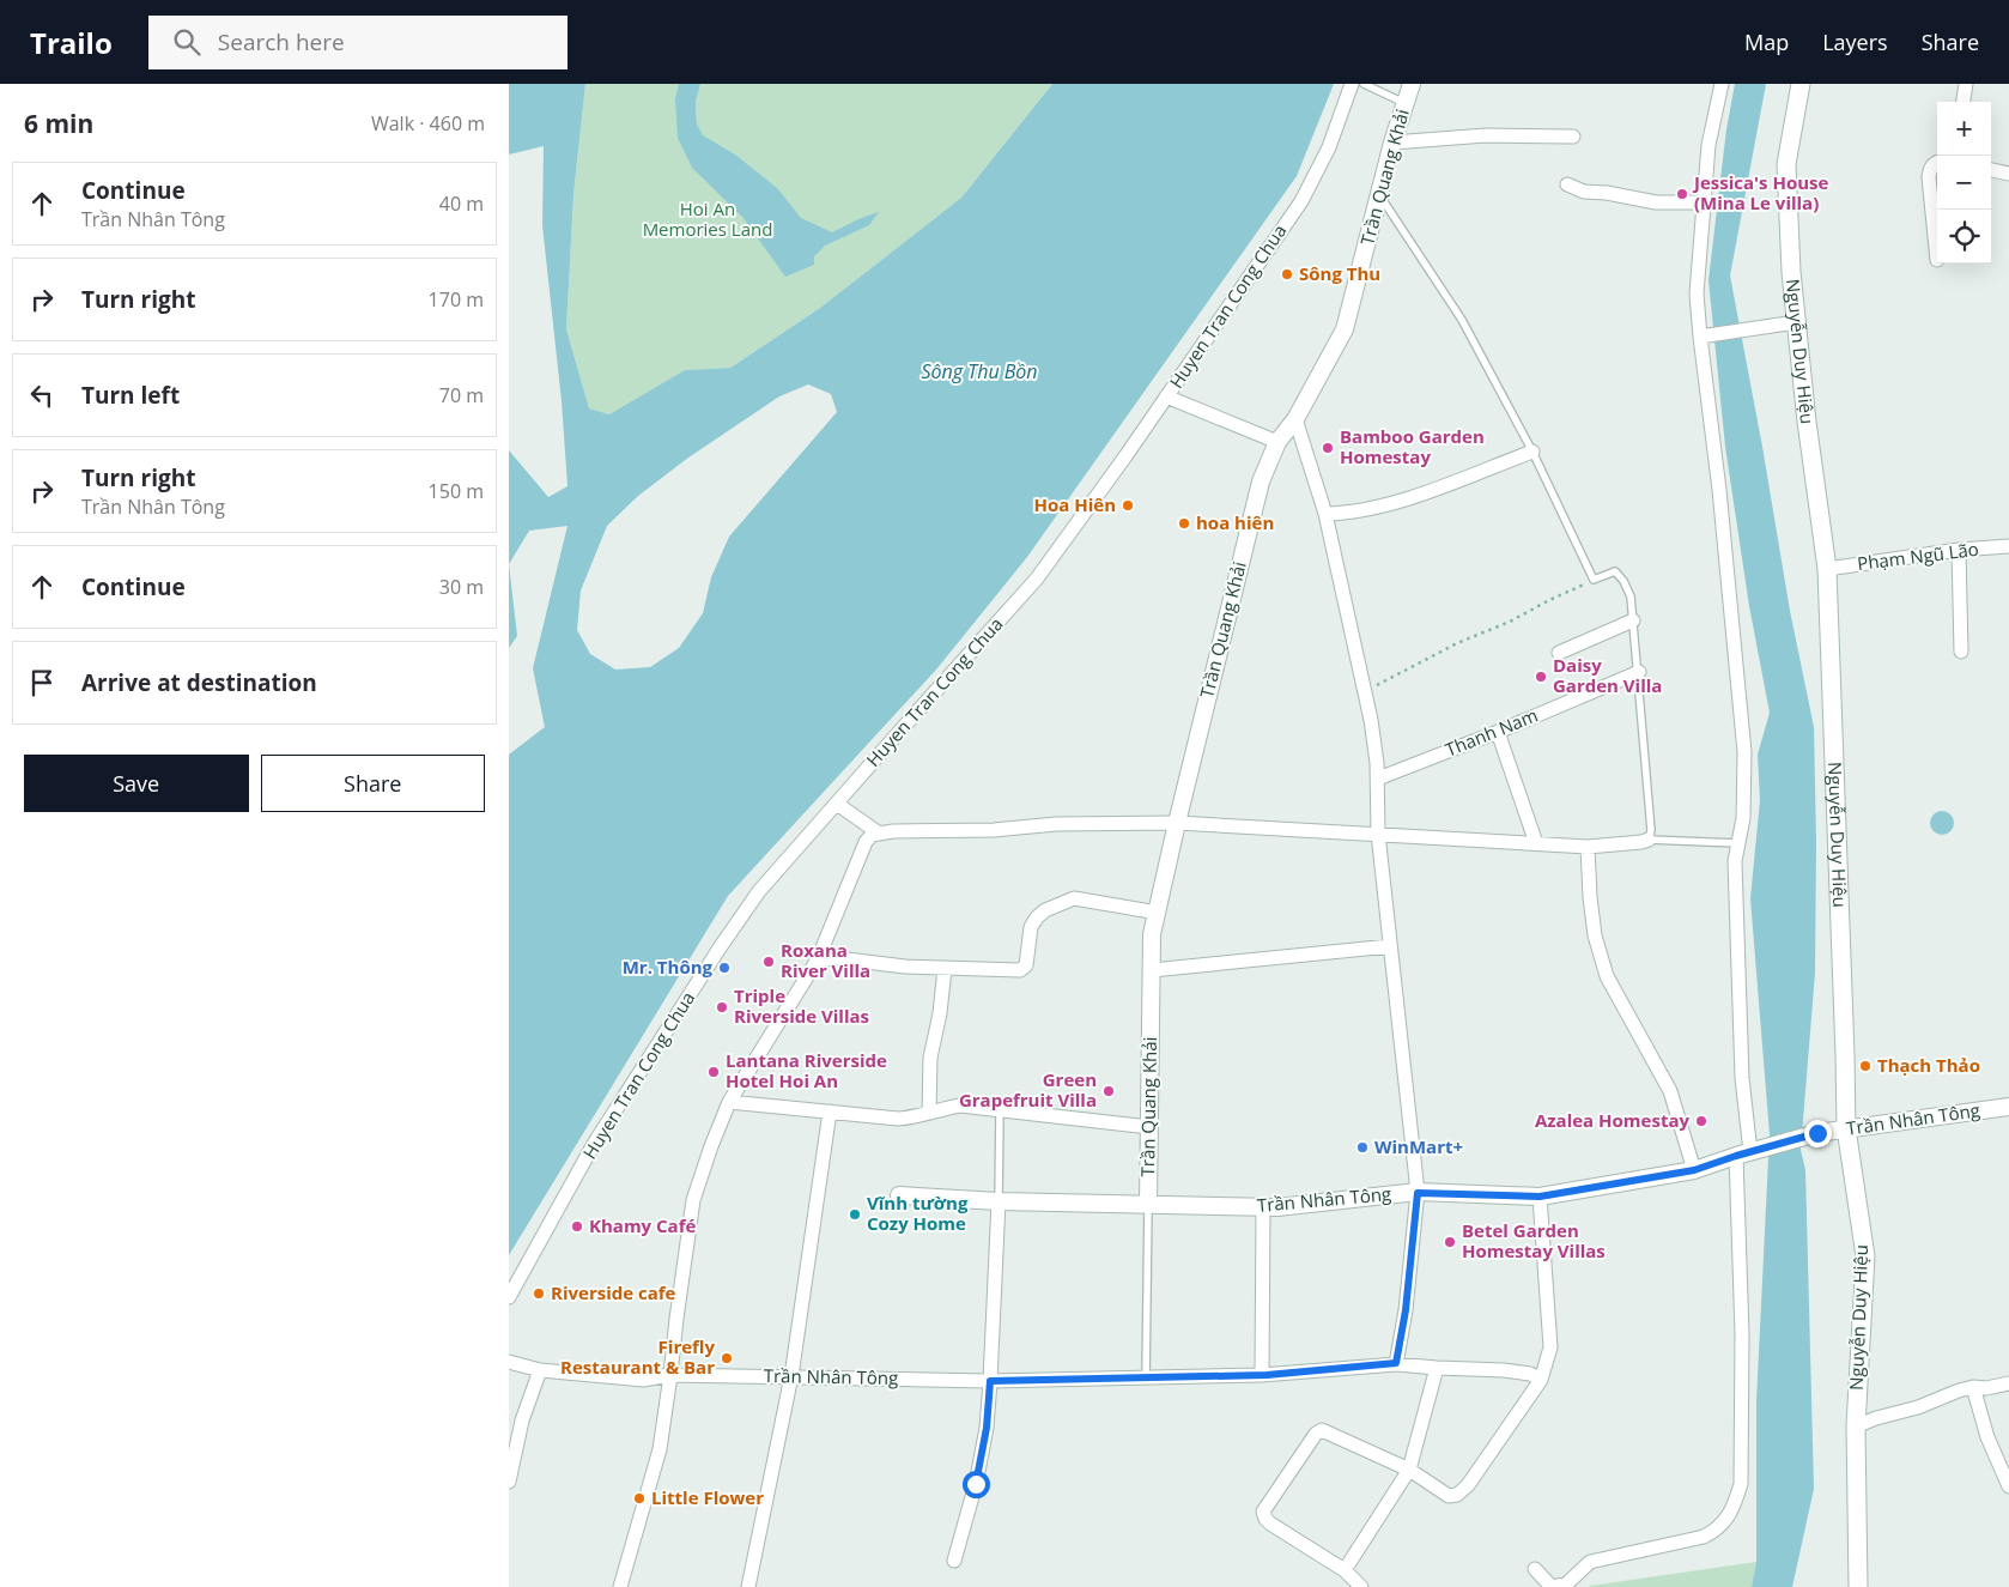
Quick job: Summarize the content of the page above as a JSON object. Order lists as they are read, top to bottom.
{
  "streets": {
    "main road": ["Nguyễn Duy Hiệu"],
    "street": [
      "Trần Quang Khải",
      "Huyen Tran Cong Chua",
      "Phạm Ngũ Lão",
      "Thanh Nam",
      "Trần Nhân Tông"
    ]
  },
  "crossings": [
    ["Trần Quang Khải", "Trần Nhân Tông"],
    ["Nguyễn Duy Hiệu", "Phạm Ngũ Lão"],
    ["Nguyễn Duy Hiệu", "Trần Nhân Tông"]
  ],
  "water": ["Sông Thu Bồn"],
  "parks": ["Hoi An Memories Land"],
  "places": [
    "Jessica's House (Mina Le villa)",
    "Sông Thu",
    "Bamboo Garden Homestay",
    "Hoa Hiên",
    "hoa hiên",
    "Daisy Garden Villa",
    "Roxana River Villa",
    "Mr. Thông",
    "Triple Riverside Villas",
    "Thạch Thảo",
    "Lantana Riverside Hotel Hoi An",
    "Green Grapefruit Villa",
    "Azalea Homestay",
    "WinMart+",
    "Vĩnh tường Cozy Home",
    "Khamy Café",
    "Betel Garden Homestay Villas",
    "Riverside cafe",
    "Firefly Restaurant & Bar",
    "Little Flower"
  ],
  "page": {
    "header": "Trailo",
    "search": "Search here",
    "nav": ["Map", "Layers", "Share"],
    "heading": ["6 min", "Walk · 460 m"],
    "map_buttons": ["+", "−"],
    "list": [
      ["Continue", "Trần Nhân Tông", "40 m"],
      ["Turn right", "170 m"],
      ["Turn left", "70 m"],
      ["Turn right", "Trần Nhân Tông", "150 m"],
      ["Continue", "30 m"],
      "Arrive at destination"
    ],
    "buttons": ["Save", "Share"]
  }
}
